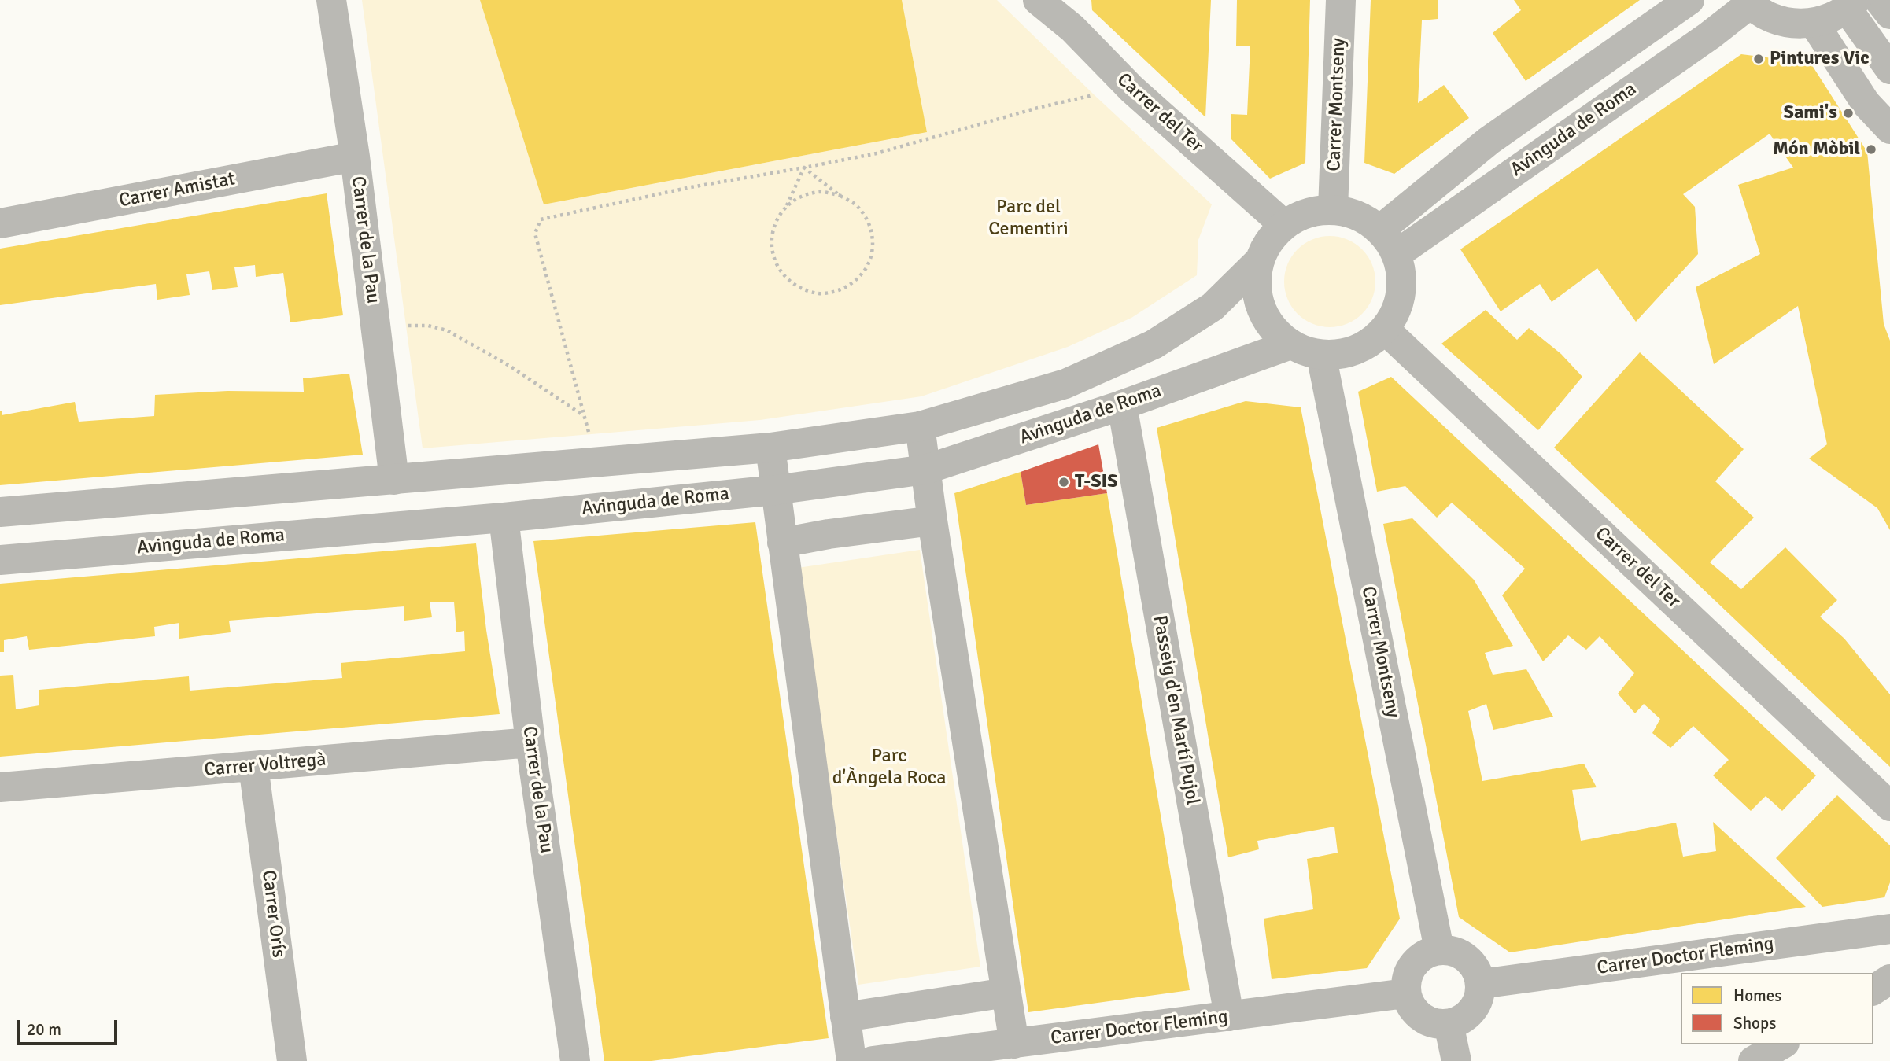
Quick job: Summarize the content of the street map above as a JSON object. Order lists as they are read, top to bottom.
{
  "streets": {
    "street": [
      "Carrer Montseny",
      "Carrer del Ter",
      "Avinguda de Roma",
      "Carrer Amistat",
      "Carrer de la Pau",
      "Passeig d'en Martí Pujol",
      "Carrer Voltregà",
      "Carrer Orís",
      "Carrer Doctor Fleming"
    ]
  },
  "crossings": [
    ["Carrer Montseny", "Carrer del Ter"],
    ["Carrer Montseny", "Avinguda de Roma"],
    ["Carrer Montseny", "Carrer Doctor Fleming"],
    ["Carrer del Ter", "Avinguda de Roma"],
    ["Avinguda de Roma", "Carrer de la Pau"],
    ["Avinguda de Roma", "Passeig d'en Martí Pujol"],
    ["Carrer Amistat", "Carrer de la Pau"],
    ["Carrer de la Pau", "Carrer Voltregà"],
    ["Passeig d'en Martí Pujol", "Carrer Doctor Fleming"],
    ["Carrer Voltregà", "Carrer Orís"]
  ],
  "parks": ["Parc del Cementiri", "Parc d'Àngela Roca"],
  "places": [
    "Pintures Vic",
    "Sami's",
    "Món Mòbil",
    "T-SIS"
  ],
  "legend": ["Homes", "Shops"],
  "scale_bar": "20 m"
}
